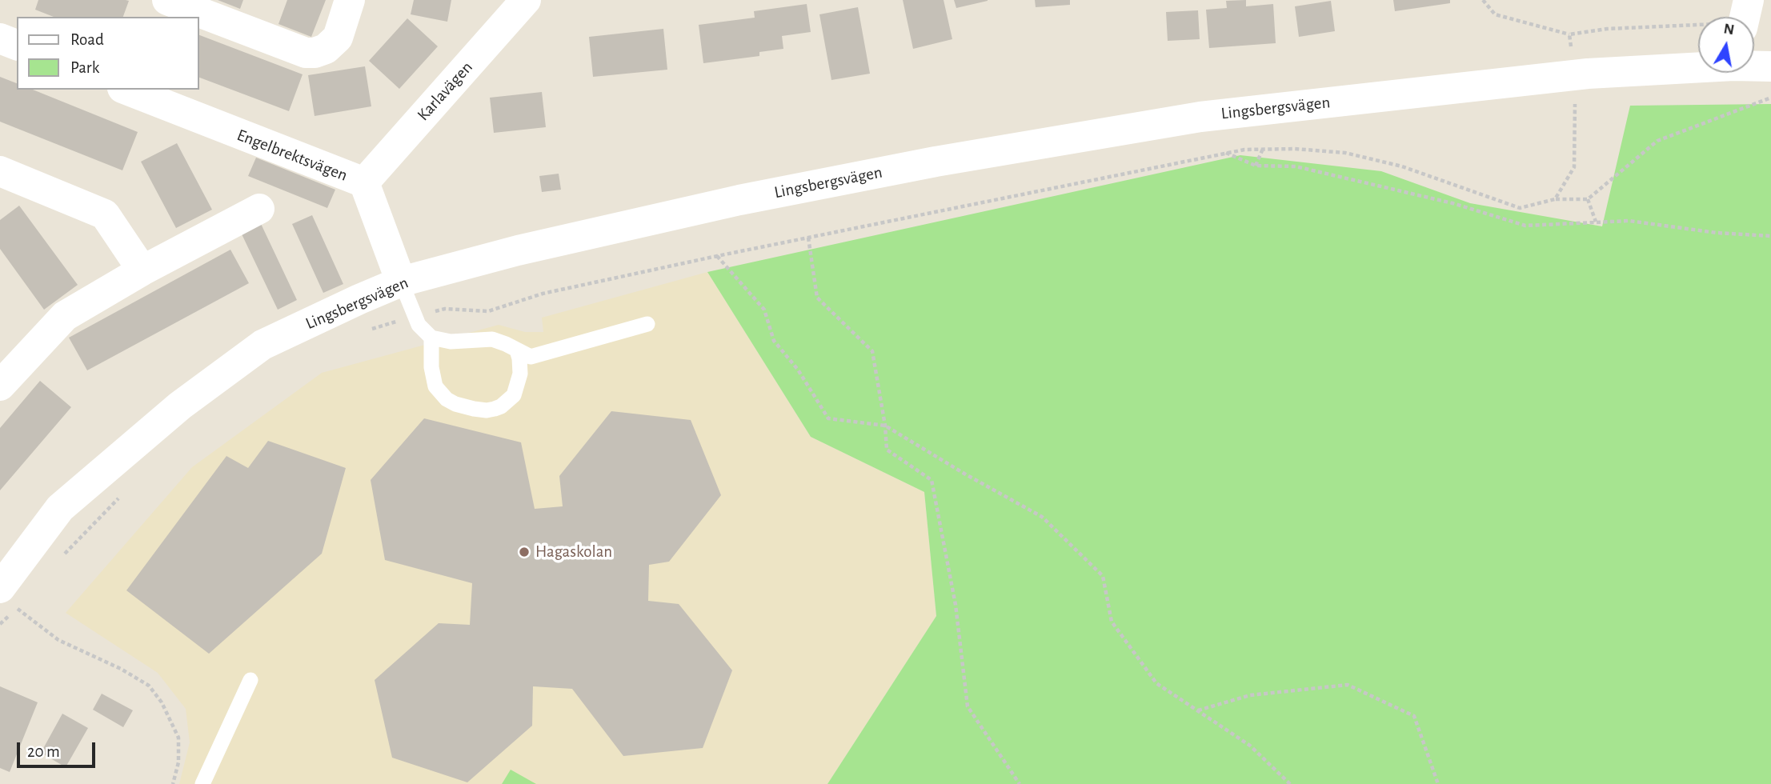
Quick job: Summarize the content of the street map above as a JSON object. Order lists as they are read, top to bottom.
{
  "streets": {
    "street": ["Karlavägen", "Lingsbergsvägen", "Engelbrektsvägen"]
  },
  "crossings": [
    ["Karlavägen", "Engelbrektsvägen"],
    ["Lingsbergsvägen", "Engelbrektsvägen"]
  ],
  "places": ["Hagaskolan"],
  "legend": ["Road", "Park"],
  "scale_bar": "20 m",
  "north": "top"
}
